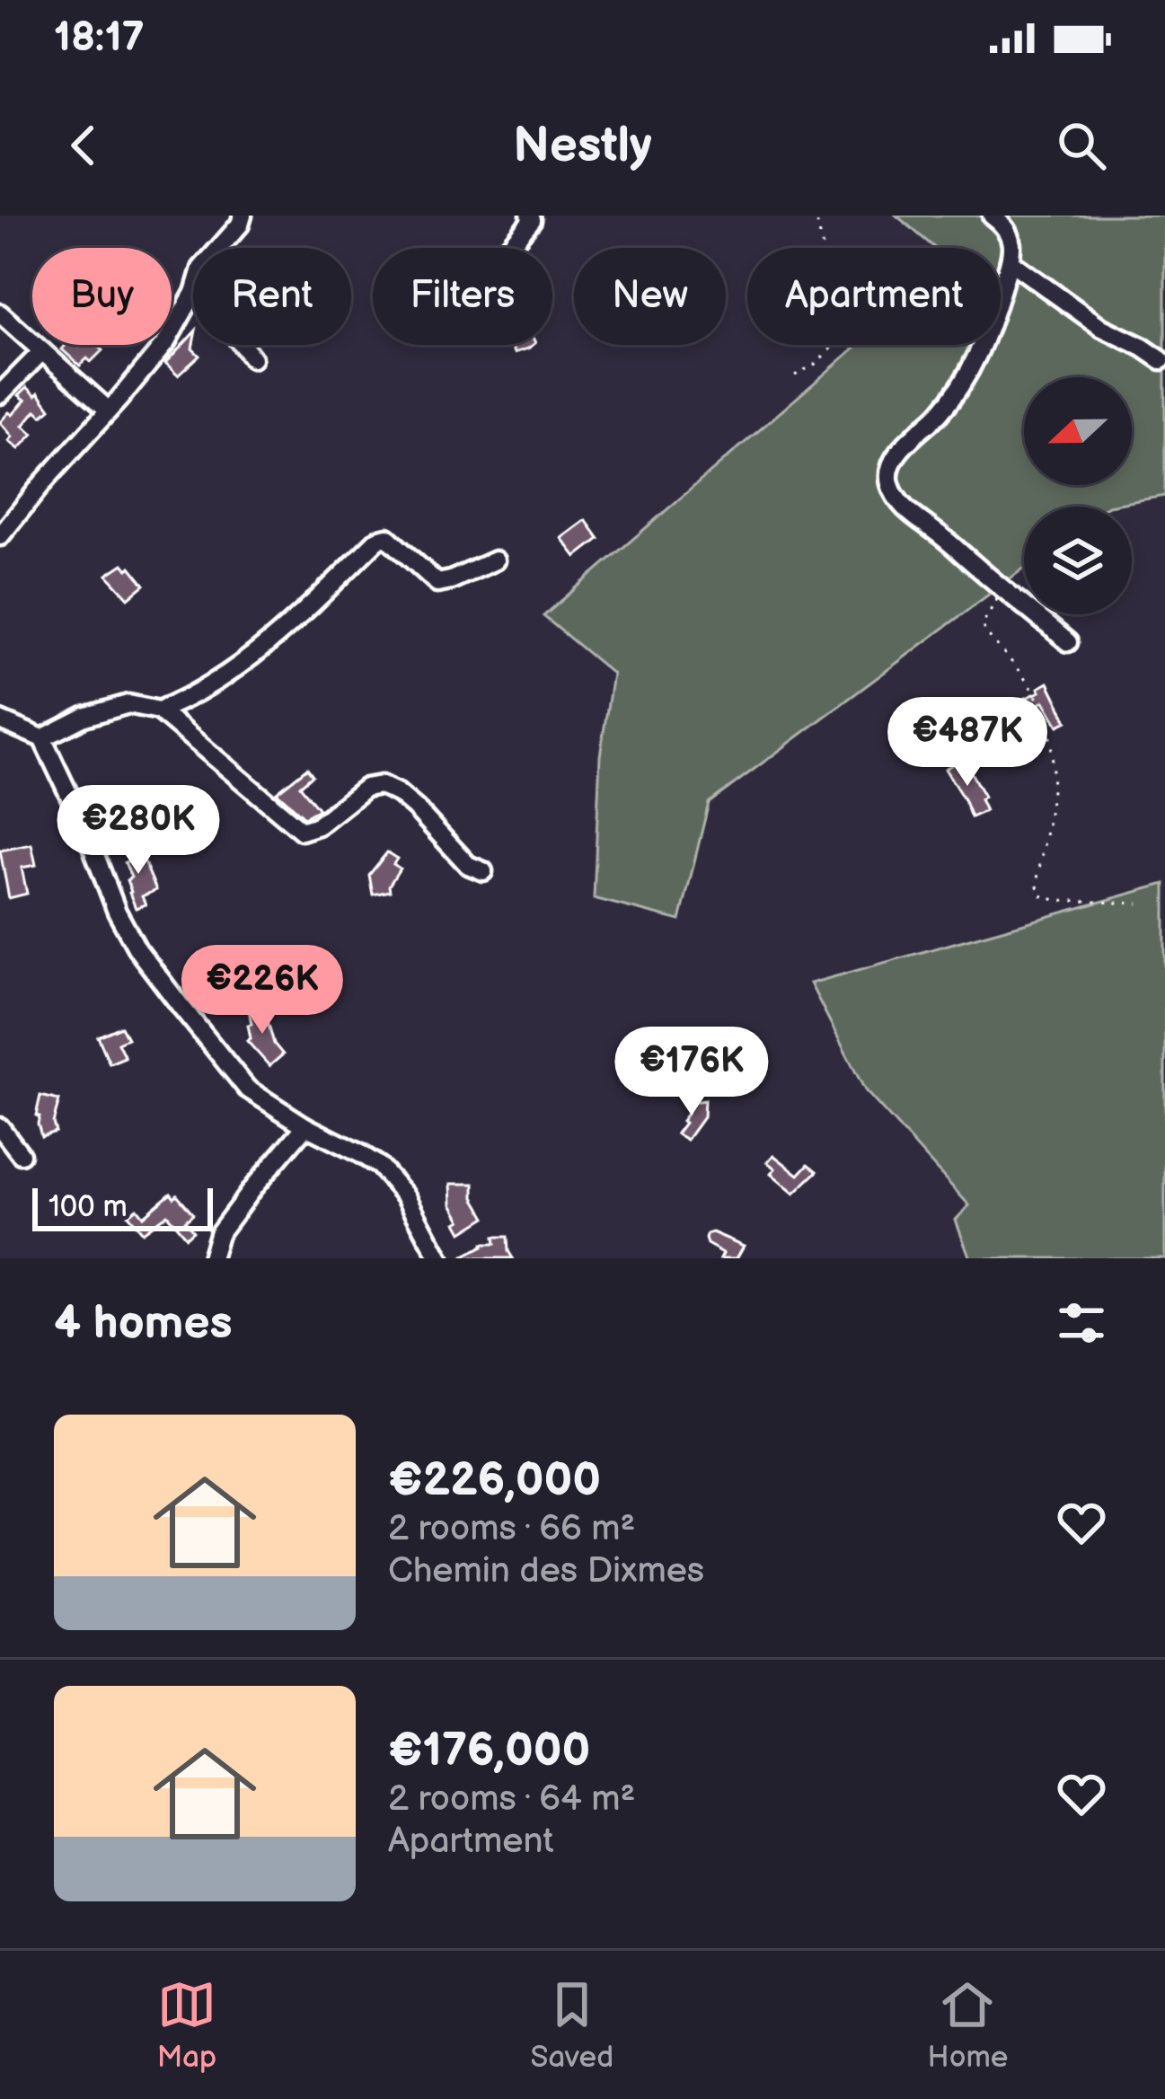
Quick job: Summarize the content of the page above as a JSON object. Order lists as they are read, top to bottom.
{
  "scale_bar": "100 m",
  "north": "left",
  "page": {
    "status": "18:17",
    "header": "Nestly",
    "chip": [
      "Buy",
      "Rent",
      "Filters",
      "New",
      "Apartment"
    ],
    "price": [
      "€487K",
      "€280K",
      "€226K",
      "€176K"
    ],
    "scale": "100 m",
    "heading": "4 homes",
    "list": [
      {
        "name": "€226,000",
        "note": "2 rooms · 66 m² · Chemin des Dixmes"
      },
      {
        "name": "€176,000",
        "note": "2 rooms · 64 m² · Apartment"
      }
    ],
    "tabs": ["Map", "Saved", "Home"]
  }
}
